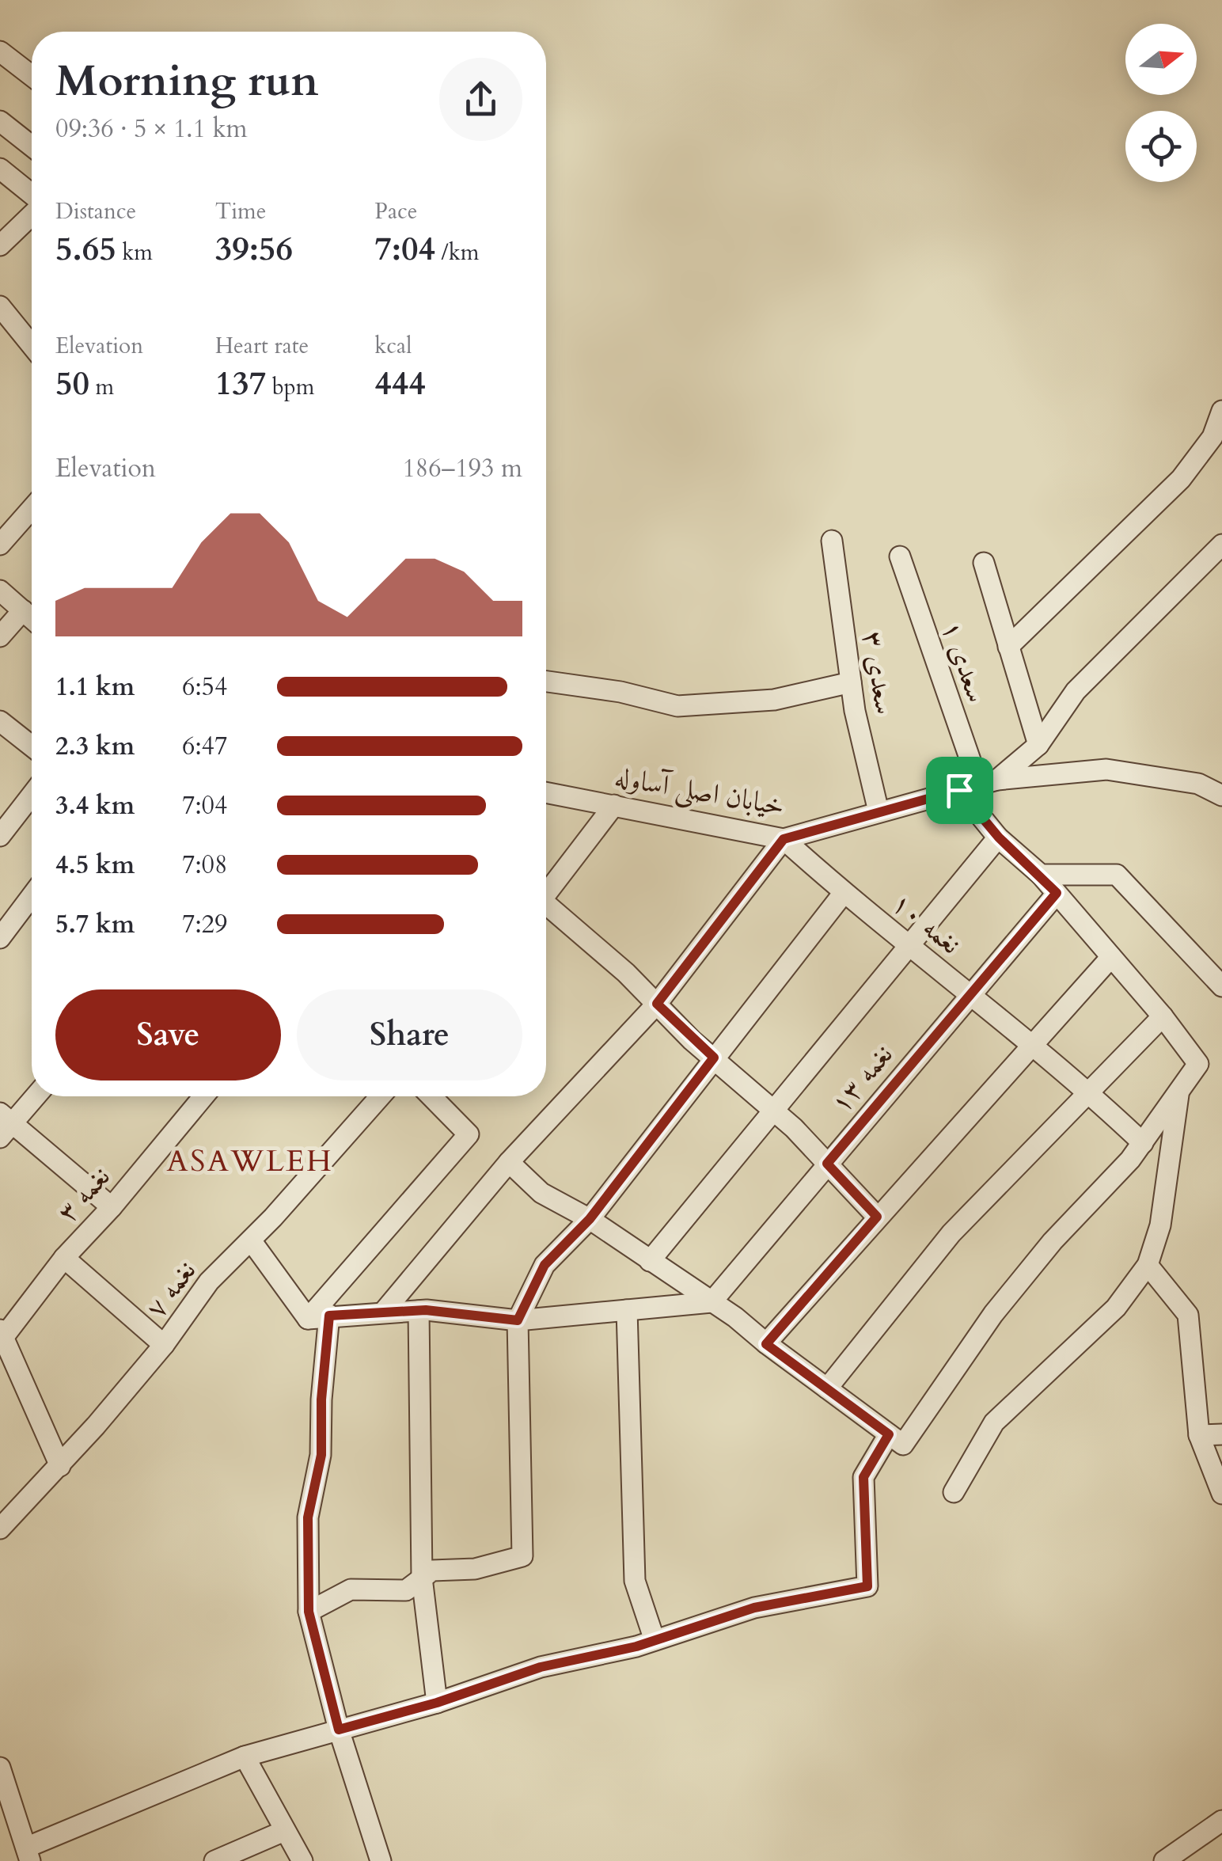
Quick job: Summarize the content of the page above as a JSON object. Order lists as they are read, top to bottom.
{
  "streets": {
    "street": [
      "سعدی ۱",
      "سعدی ۳",
      "خیابان اصلی آساوله",
      "نغمه ۱۰",
      "نغمه ۱۳",
      "نغمه ۳",
      "نغمه ۷"
    ]
  },
  "crossings": [
    ["سعدی ۱", "خیابان اصلی آساوله"],
    ["سعدی ۳", "خیابان اصلی آساوله"],
    ["خیابان اصلی آساوله", "نغمه ۱۰"],
    ["نغمه ۱۰", "نغمه ۱۳"]
  ],
  "districts": ["ASAWLEH"],
  "north": "right",
  "page": {
    "heading": ["Morning run", "09:36 · 5 × 1.1 km"],
    "stats": [
      ["Distance", "5.65 km"],
      ["Time", "39:56"],
      ["Pace", "7:04 /km"],
      ["Elevation", "50 m"],
      ["Heart rate", "137 bpm"],
      ["kcal", "444"]
    ],
    "chart": ["Elevation", "186–193 m"],
    "list": [
      {
        "name": "1.1 km",
        "note": "6:54"
      },
      {
        "name": "2.3 km",
        "note": "6:47"
      },
      {
        "name": "3.4 km",
        "note": "7:04"
      },
      {
        "name": "4.5 km",
        "note": "7:08"
      },
      {
        "name": "5.7 km",
        "note": "7:29"
      }
    ],
    "buttons": ["Save", "Share"]
  }
}
